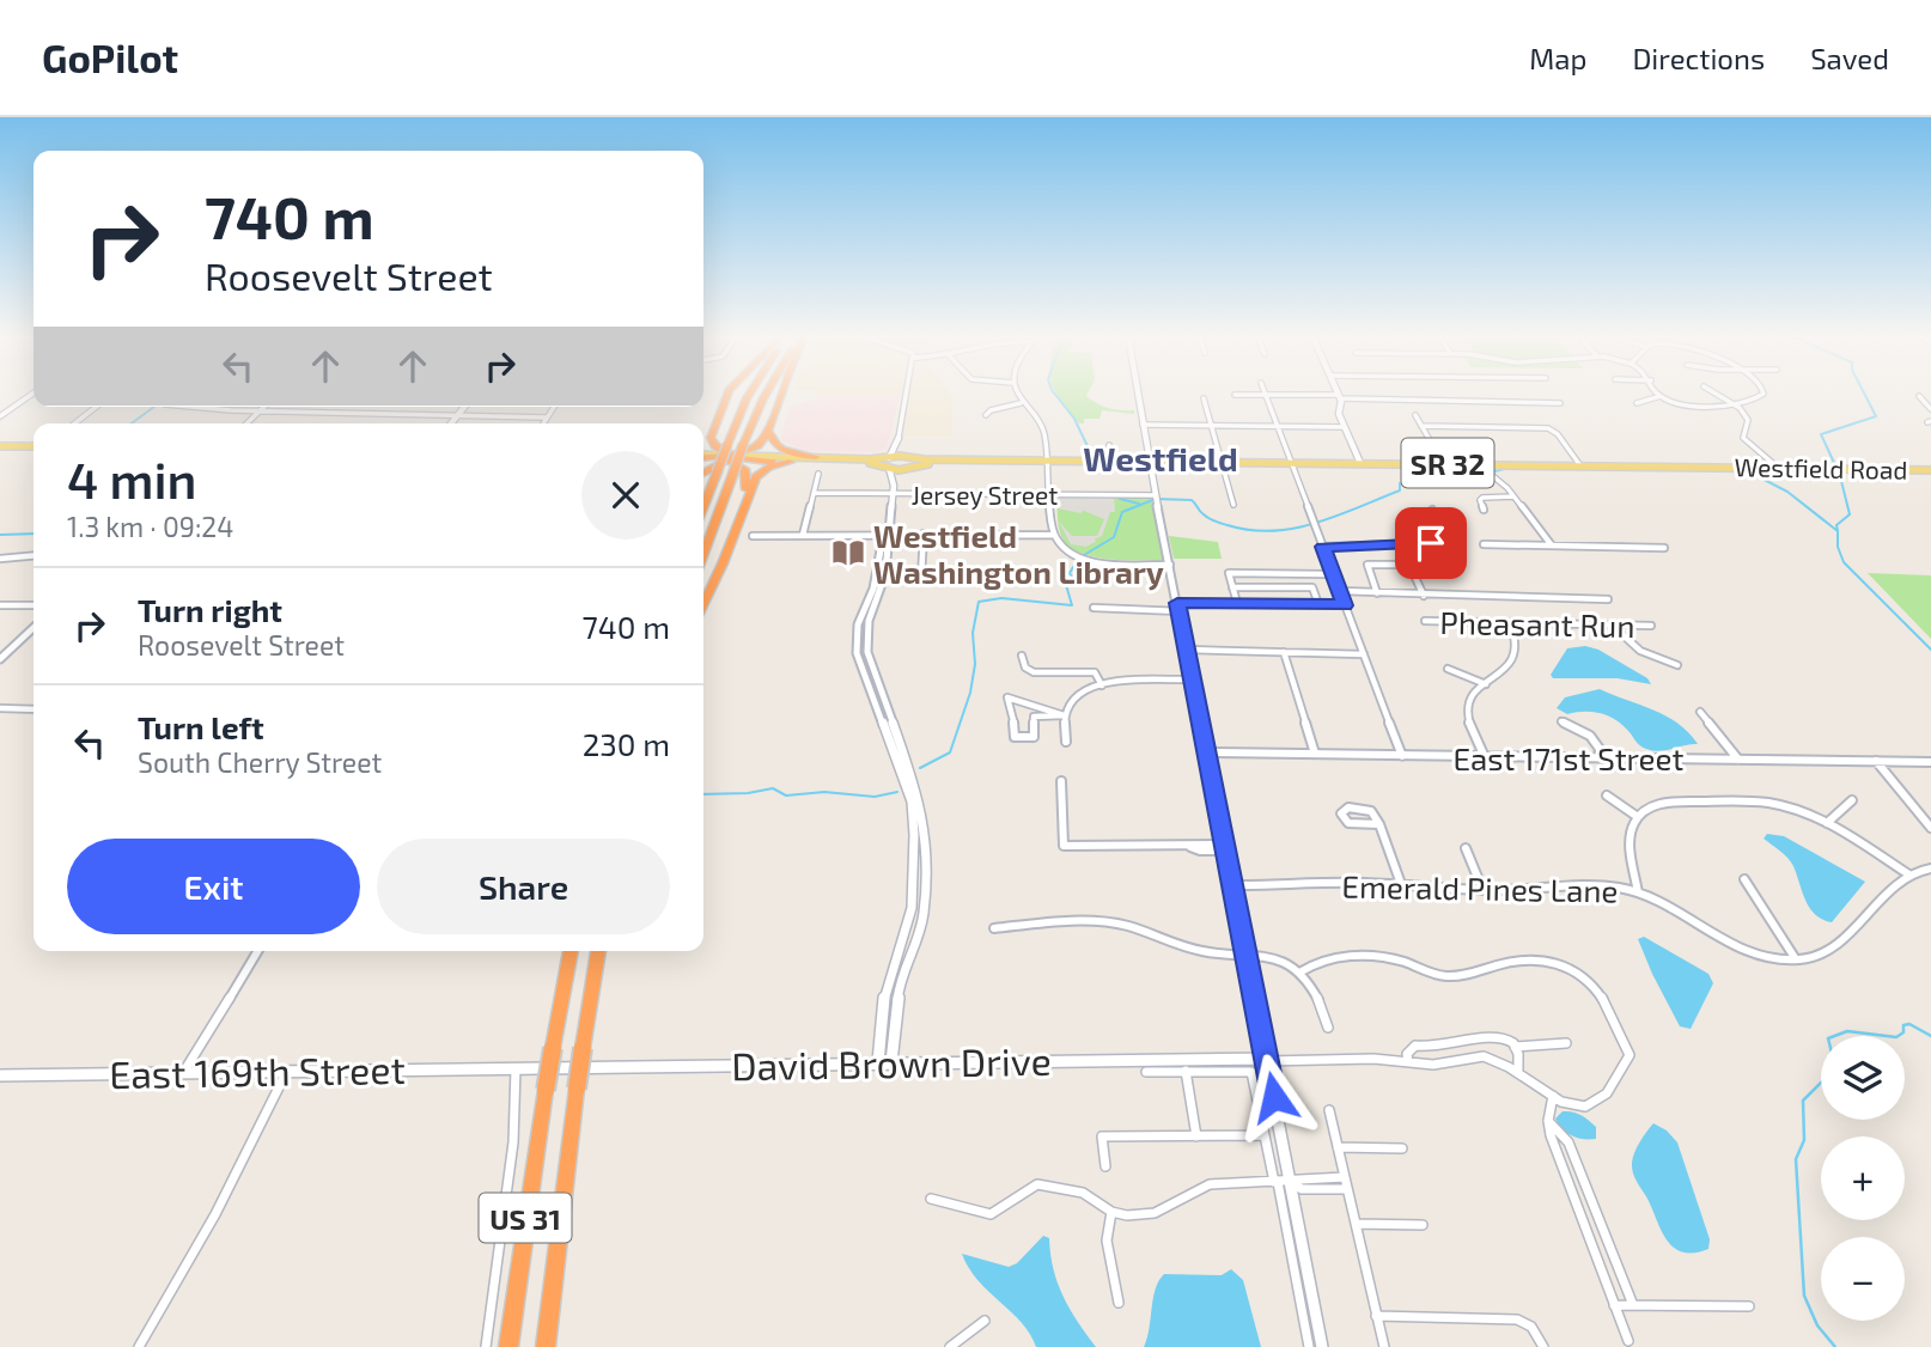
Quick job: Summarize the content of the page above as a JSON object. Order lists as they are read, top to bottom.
{
  "streets": {
    "highway": ["US 31"],
    "main road": ["SR 32", "Westfield Road"],
    "street": [
      "Jersey Street",
      "Pheasant Run",
      "East 171st Street",
      "Emerald Pines Lane",
      "David Brown Drive",
      "East 169th Street"
    ]
  },
  "crossings": [
    ["SR 32", "Westfield Road"],
    ["David Brown Drive", "East 169th Street"]
  ],
  "districts": ["Westfield"],
  "places": {
    "library": ["Westfield Washington Library"]
  },
  "page": {
    "header": "GoPilot",
    "nav": ["Map", "Directions", "Saved"],
    "turn": ["740 m", "Roosevelt Street"],
    "heading": ["4 min", "1.3 km · 09:24"],
    "list": [
      {
        "name": "Turn right",
        "note": "Roosevelt Street",
        "value": "740 m"
      },
      {
        "name": "Turn left",
        "note": "South Cherry Street",
        "value": "230 m"
      }
    ],
    "buttons": ["Exit", "Share"],
    "map_buttons": ["+", "−"]
  }
}
